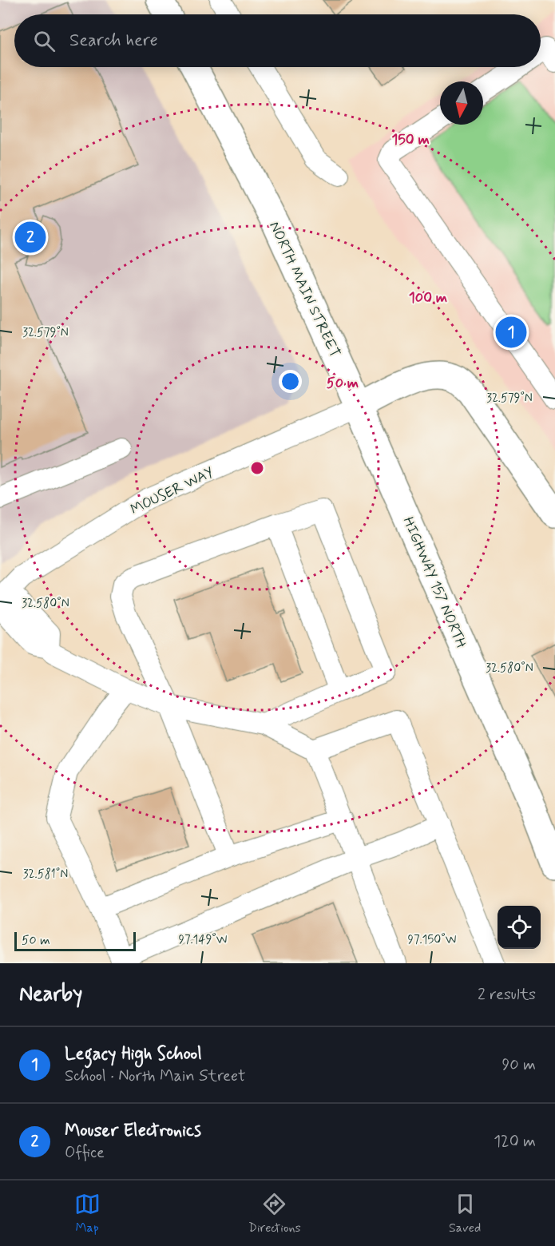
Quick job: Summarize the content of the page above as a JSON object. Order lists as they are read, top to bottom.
{
  "streets": {
    "main road": ["NORTH MAIN STREET", "HIGHWAY 157 NORTH"],
    "street": ["MOUSER WAY"]
  },
  "crossings": [
    ["NORTH MAIN STREET", "MOUSER WAY"],
    ["NORTH MAIN STREET", "HIGHWAY 157 NORTH"],
    ["MOUSER WAY", "HIGHWAY 157 NORTH"]
  ],
  "scale_bar": "50 m",
  "north": "bottom",
  "page": {
    "search": "Search here",
    "pins": ["2", "1"],
    "scale": "50 m",
    "heading": ["Nearby", "2 results"],
    "list": [
      {
        "mark": "1",
        "name": "Legacy High School",
        "note": "School · North Main Street",
        "value": "90 m"
      },
      {
        "mark": "2",
        "name": "Mouser Electronics",
        "note": "Office",
        "value": "120 m"
      }
    ],
    "nav": ["Map", "Directions", "Saved"]
  },
  "coordinates": [
    "32.579°N",
    "32.580°N",
    "32.581°N",
    "97.149°W",
    "97.150°W"
  ],
  "rings": ["150 m", "100 m", "50 m"]
}
